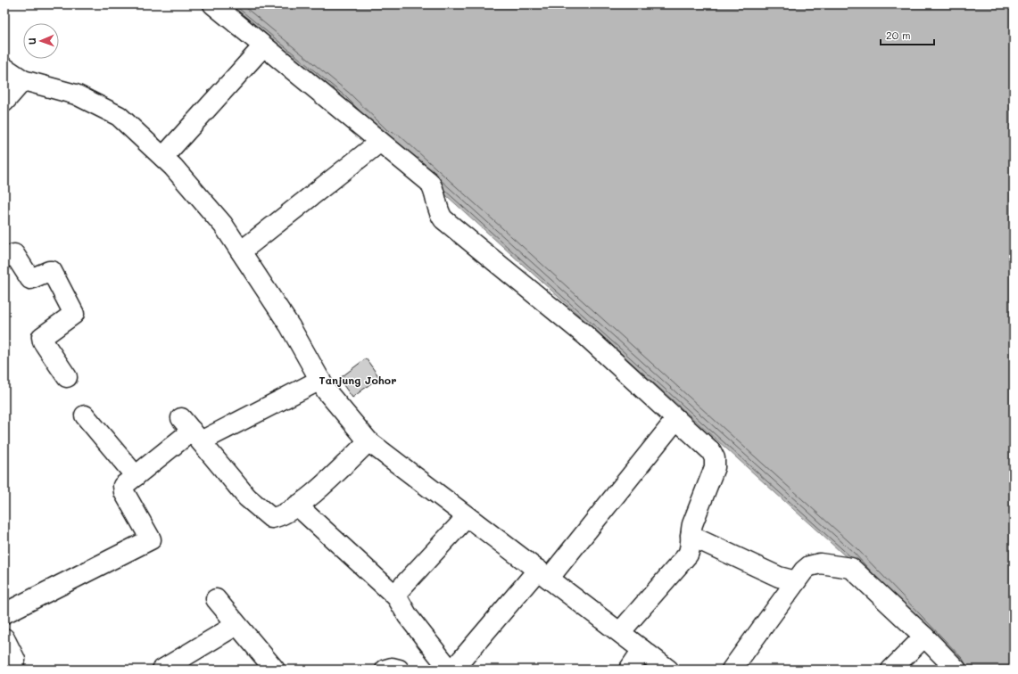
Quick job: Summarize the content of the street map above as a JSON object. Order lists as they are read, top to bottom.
{
  "districts": ["Tanjung Johor"],
  "scale_bar": "20 m",
  "north": "left"
}
